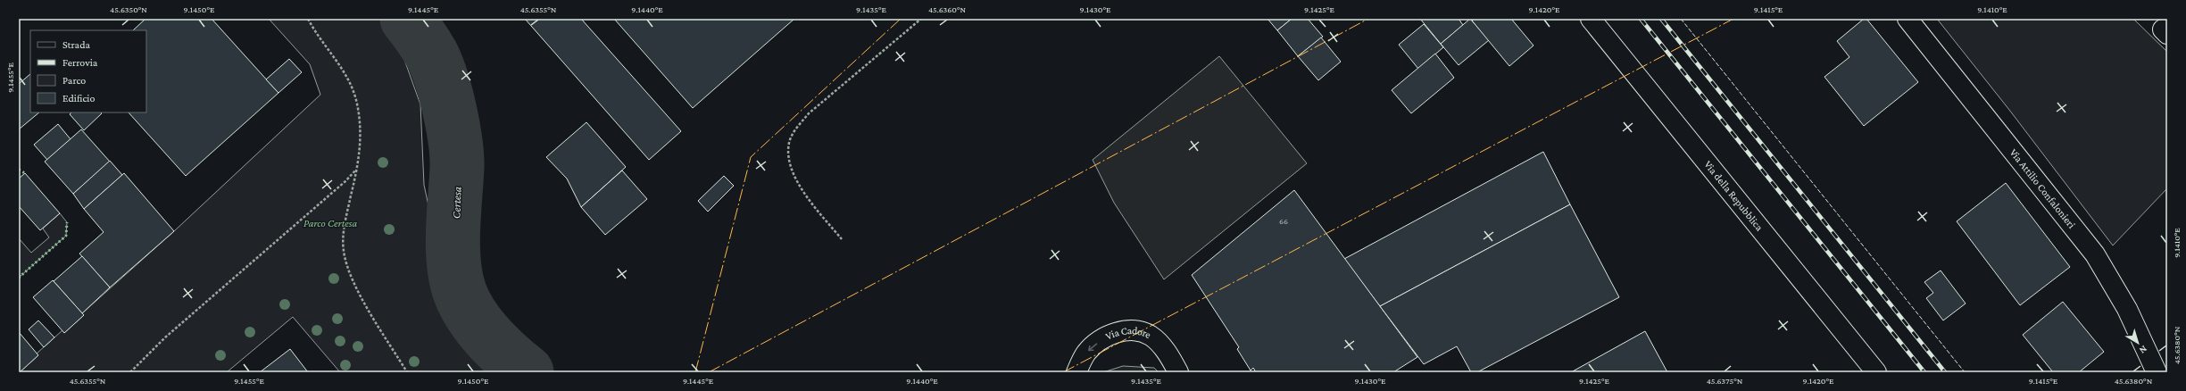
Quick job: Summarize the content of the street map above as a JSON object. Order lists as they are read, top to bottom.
{
  "streets": {
    "street": ["Via Attilio Confalonieri", "Via della Repubblica", "Via Cadore"]
  },
  "water": ["Certesa"],
  "parks": ["Parco Certesa"],
  "house_numbers": ["66"],
  "legend": [
    "Strada",
    "Ferrovia",
    "Parco",
    "Edificio"
  ],
  "north": "bottom right",
  "coordinates": [
    "45.6350°N",
    "9.1450°E",
    "9.1445°E",
    "45.6355°N",
    "9.1440°E",
    "9.1435°E",
    "45.6360°N",
    "9.1430°E",
    "9.1425°E",
    "9.1420°E",
    "9.1415°E",
    "9.1410°E",
    "9.1455°E",
    "45.6380°N",
    "45.6375°N"
  ]
}
